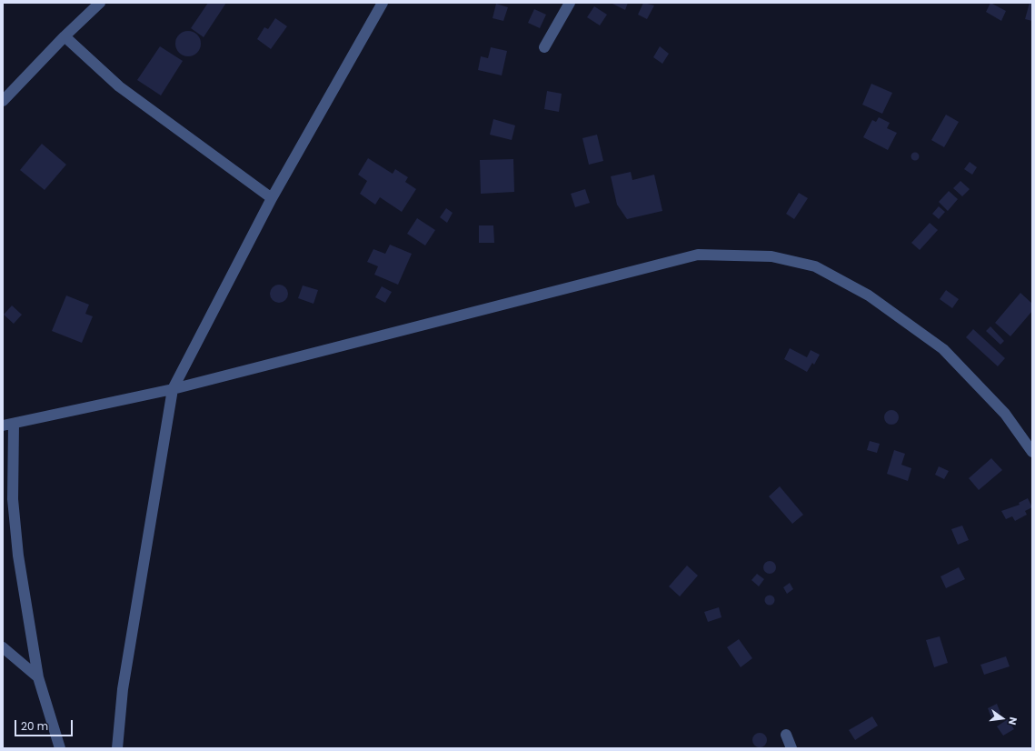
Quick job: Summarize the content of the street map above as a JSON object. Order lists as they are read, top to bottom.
{
  "scale_bar": "20 m",
  "north": "right"
}
